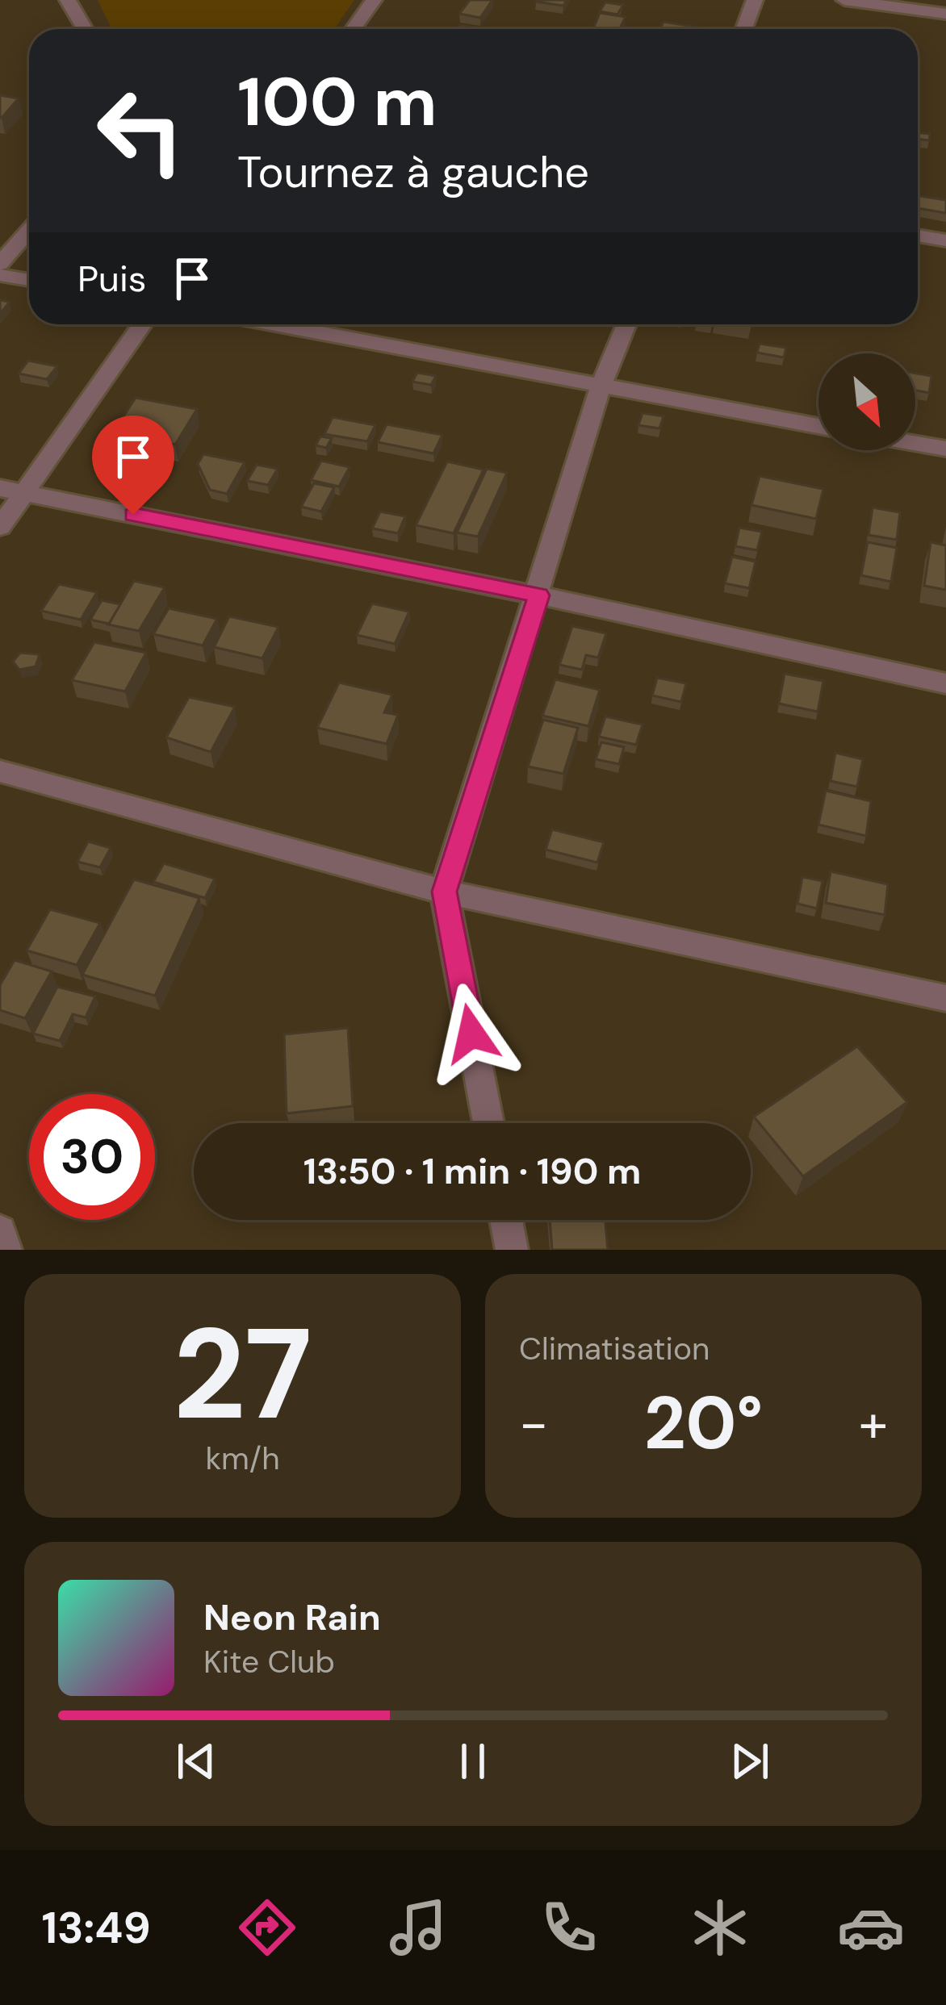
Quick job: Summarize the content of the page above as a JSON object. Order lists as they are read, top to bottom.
{
  "north": "bottom right",
  "page": {
    "turn": ["100 m", "Tournez à gauche"],
    "then": "Puis",
    "limit": "30",
    "trip": "13:50 · 1 min · 190 m",
    "tile": [
      ["27", "km/h"],
      "Climatisation"
    ],
    "heat": ["−", "20°", "+"],
    "song": ["Neon Rain", "Kite Club"],
    "tabs": "13:49"
  }
}
